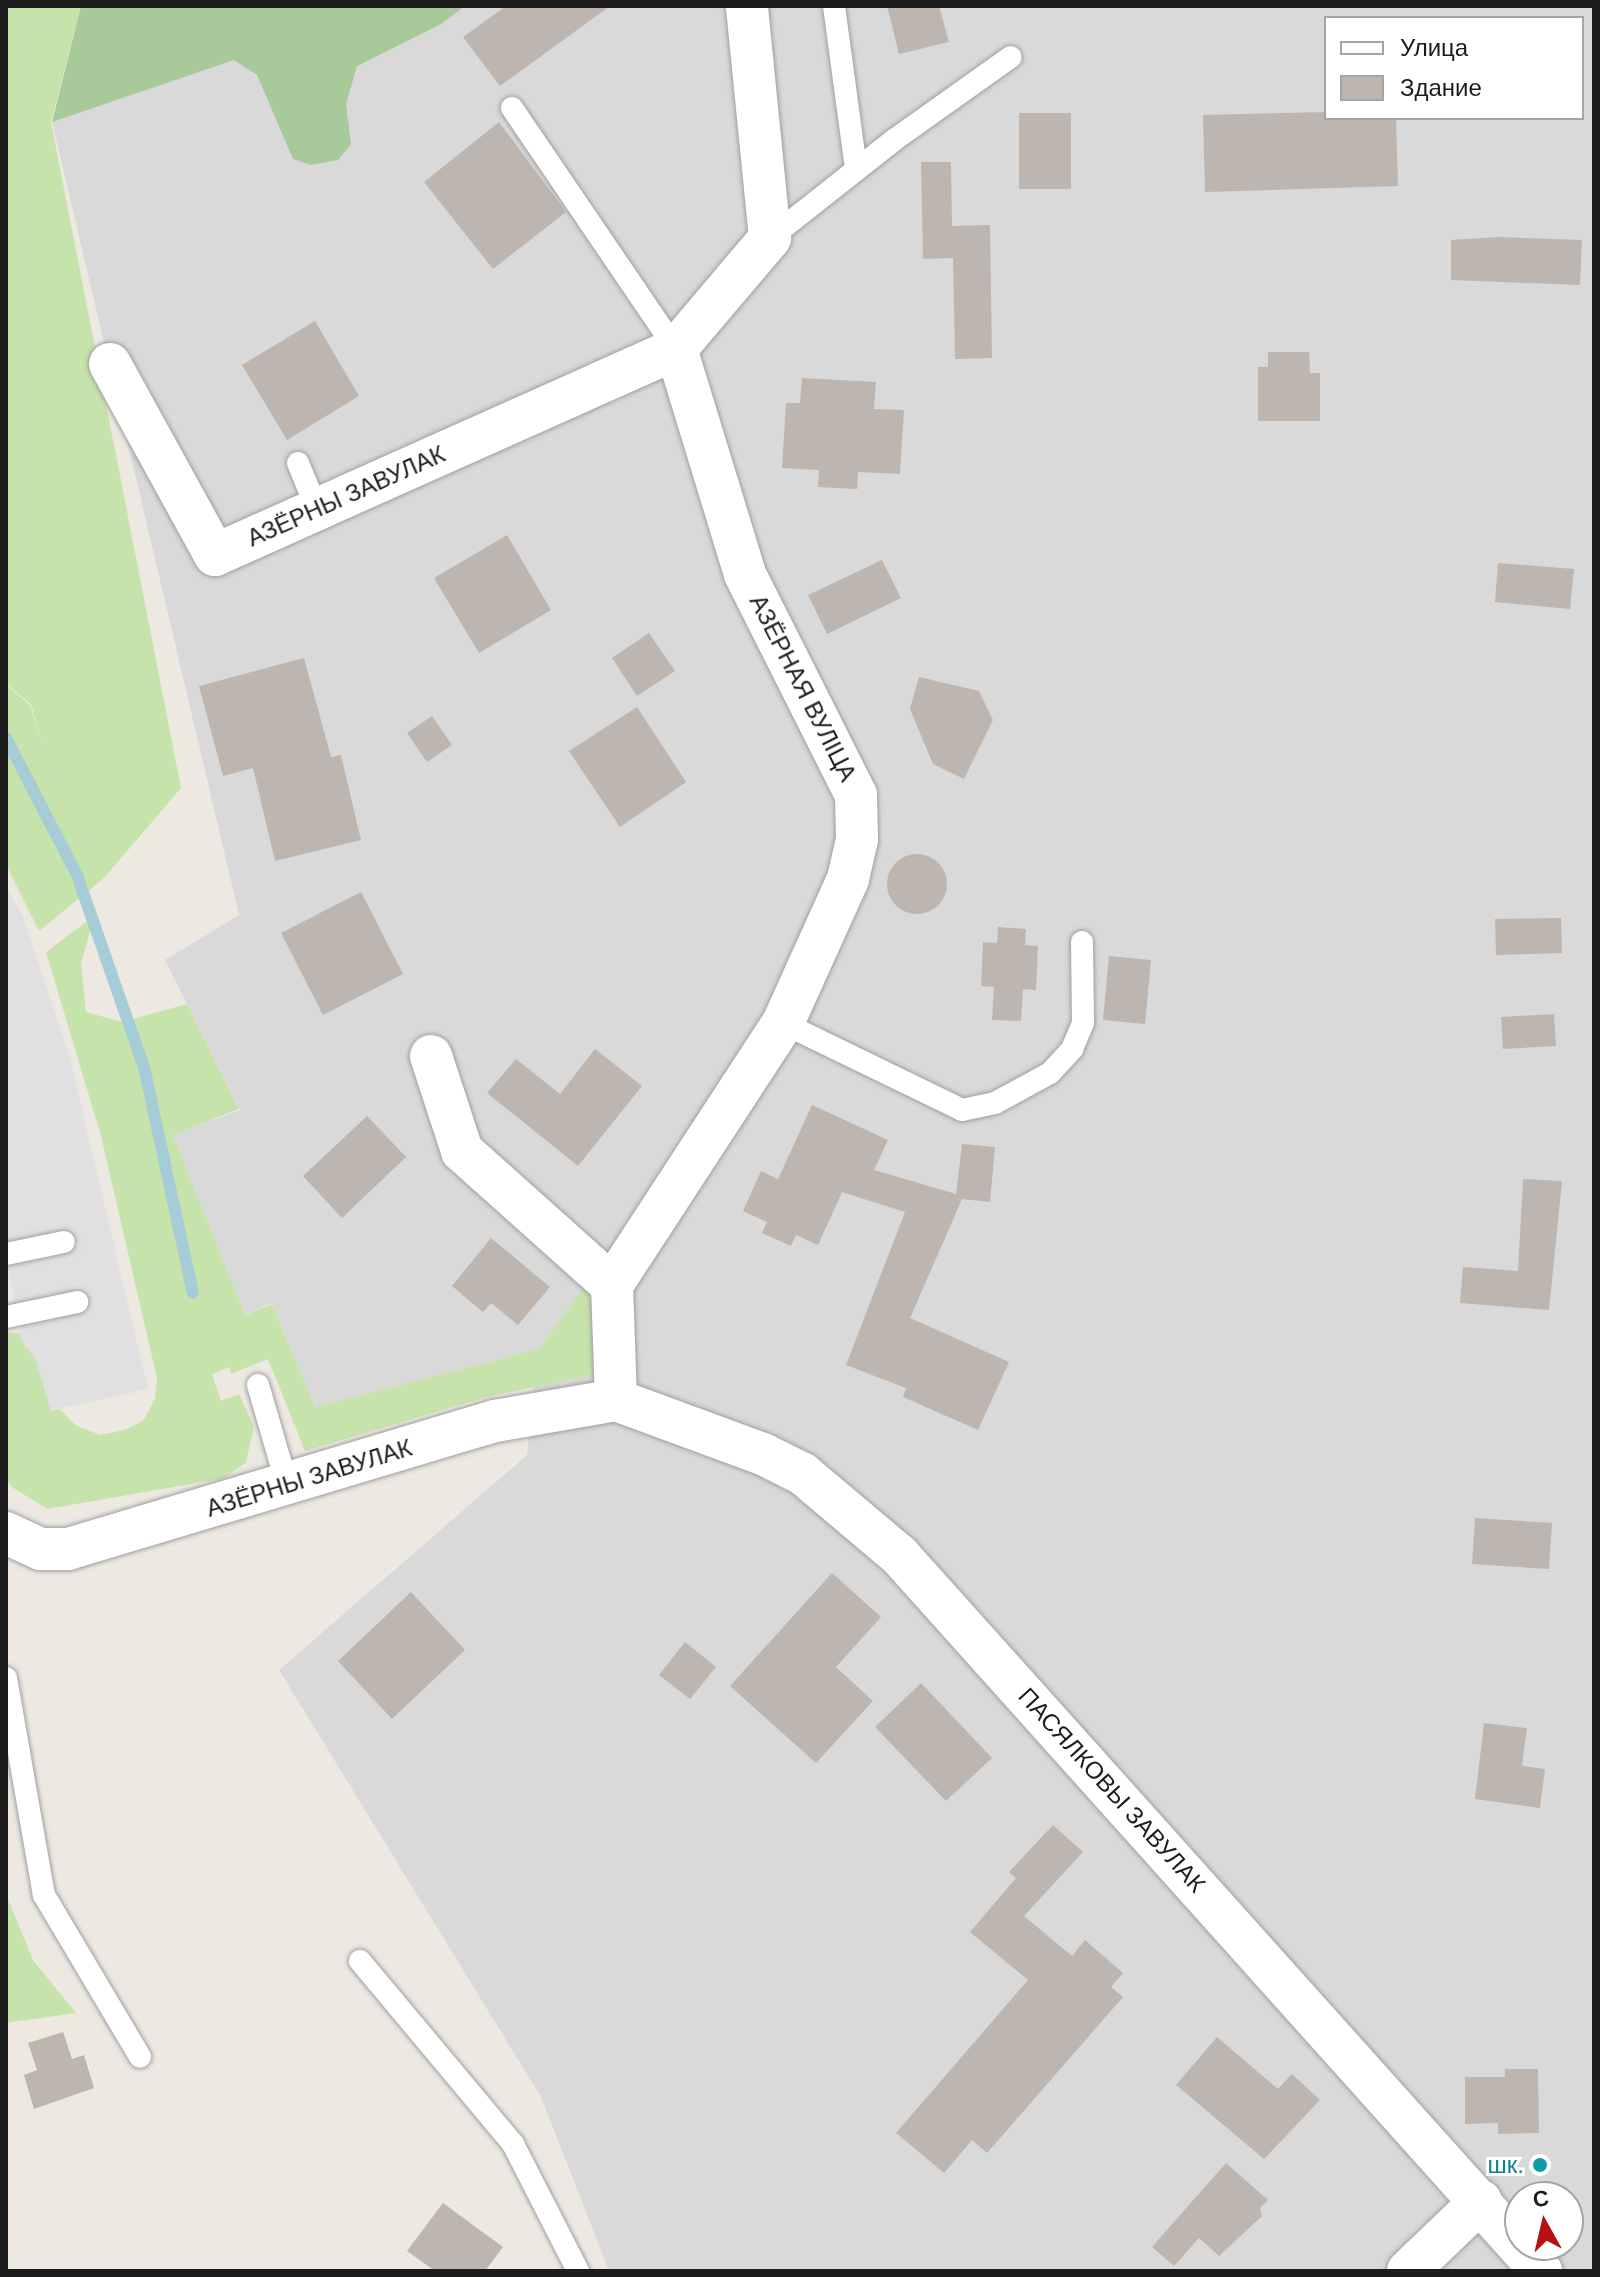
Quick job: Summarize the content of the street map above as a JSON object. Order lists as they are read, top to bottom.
{
  "streets": {
    "street": ["АЗЁРНЫ ЗАВУЛАК", "АЗЁРНАЯ ВУЛІЦА", "ПАСЯЛКОВЫ ЗАВУЛАК"]
  },
  "crossings": [
    ["АЗЁРНЫ ЗАВУЛАК", "АЗЁРНАЯ ВУЛІЦА"],
    ["АЗЁРНЫ ЗАВУЛАК", "ПАСЯЛКОВЫ ЗАВУЛАК"]
  ],
  "places": ["шк."],
  "legend": ["Улица", "Здание"],
  "north": "top"
}
